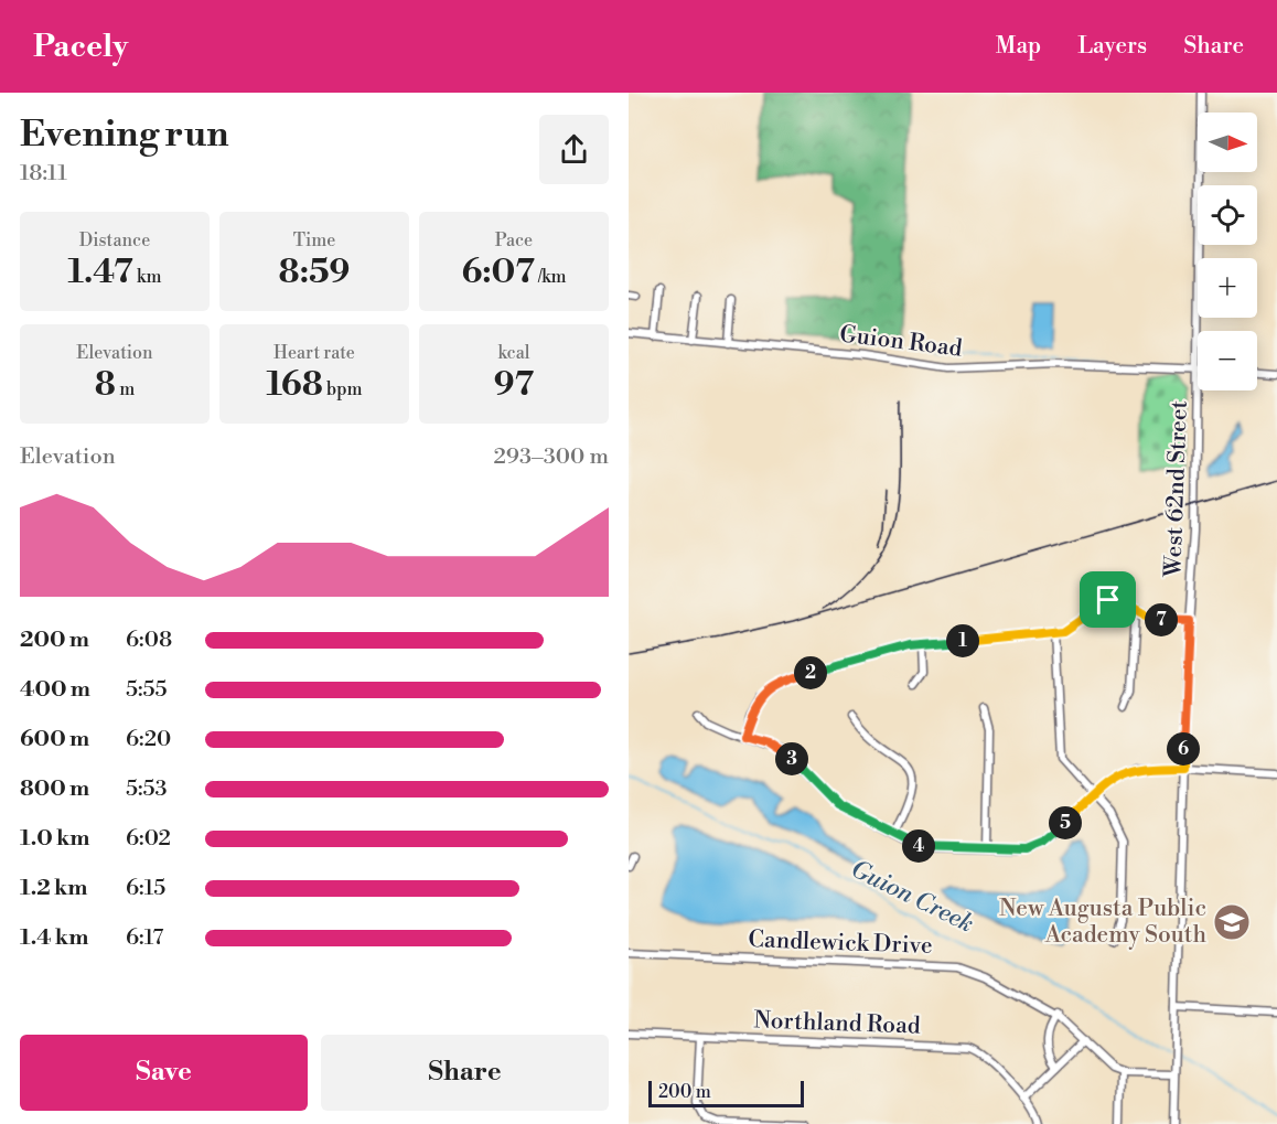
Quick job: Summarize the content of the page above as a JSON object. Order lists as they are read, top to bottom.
{
  "streets": {
    "street": [
      "Guion Road",
      "West 62nd Street",
      "Candlewick Drive",
      "Northland Road"
    ]
  },
  "water": ["Guion Creek"],
  "places": {
    "school or university": ["New Augusta Public Academy South"]
  },
  "scale_bar": "200 m",
  "north": "right",
  "page": {
    "header": "Pacely",
    "nav": ["Map", "Layers", "Share"],
    "heading": ["Evening run", "18:11"],
    "map_buttons": ["+", "−"],
    "stats": [
      ["Distance", "1.47 km"],
      ["Time", "8:59"],
      ["Pace", "6:07 /km"],
      ["Elevation", "8 m"],
      ["Heart rate", "168 bpm"],
      ["kcal", "97"]
    ],
    "chart": ["Elevation", "293–300 m"],
    "pins": [
      "7",
      "1",
      "2",
      "6",
      "3",
      "5",
      "4"
    ],
    "list": [
      {
        "name": "200 m",
        "note": "6:08"
      },
      {
        "name": "400 m",
        "note": "5:55"
      },
      {
        "name": "600 m",
        "note": "6:20"
      },
      {
        "name": "800 m",
        "note": "5:53"
      },
      {
        "name": "1.0 km",
        "note": "6:02"
      },
      {
        "name": "1.2 km",
        "note": "6:15"
      },
      {
        "name": "1.4 km",
        "note": "6:17"
      }
    ],
    "buttons": ["Save", "Share"],
    "scale": "200 m"
  }
}
